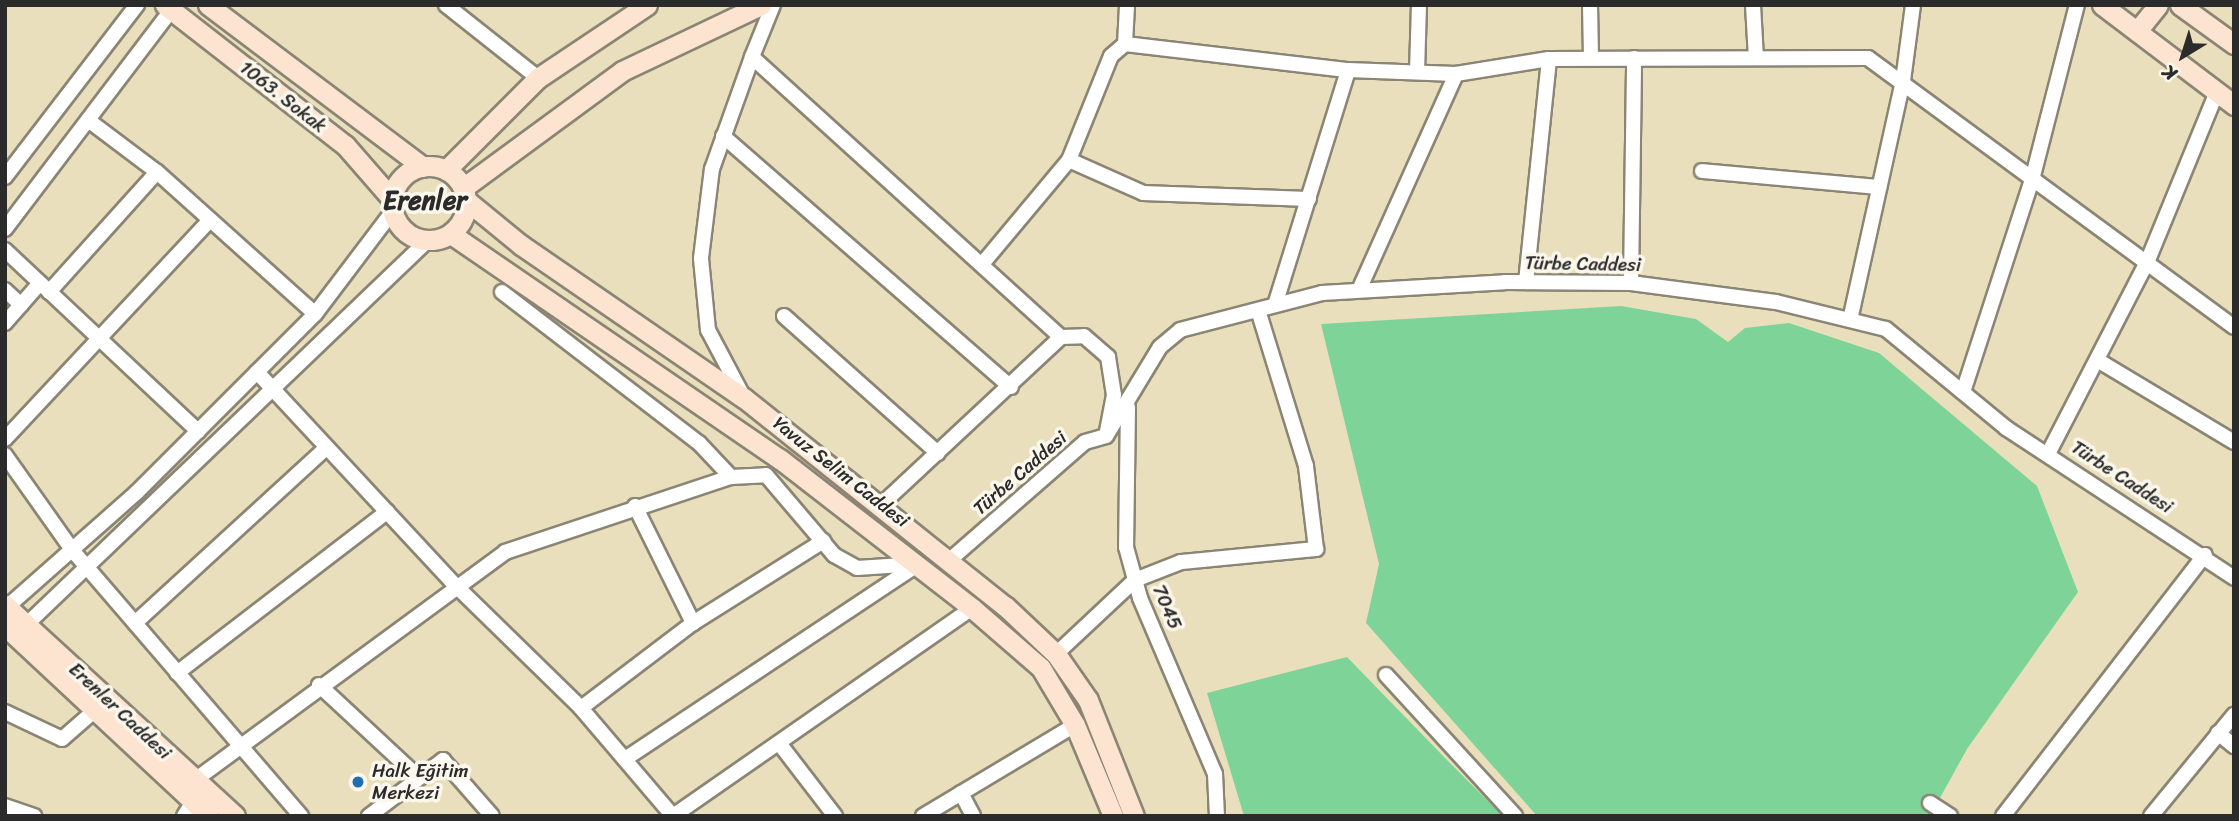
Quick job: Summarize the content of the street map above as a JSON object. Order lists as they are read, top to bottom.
{
  "streets": {
    "main road": ["1063. Sokak", "Yavuz Selim Caddesi", "Erenler Caddesi"],
    "street": ["Türbe Caddesi", "7045"]
  },
  "crossings": [
    ["1063. Sokak", "Yavuz Selim Caddesi"],
    ["Türbe Caddesi", "Yavuz Selim Caddesi"],
    ["Türbe Caddesi", "7045"]
  ],
  "districts": ["Erenler"],
  "places": ["Halk Eğitim Merkezi"],
  "north": "bottom left"
}
